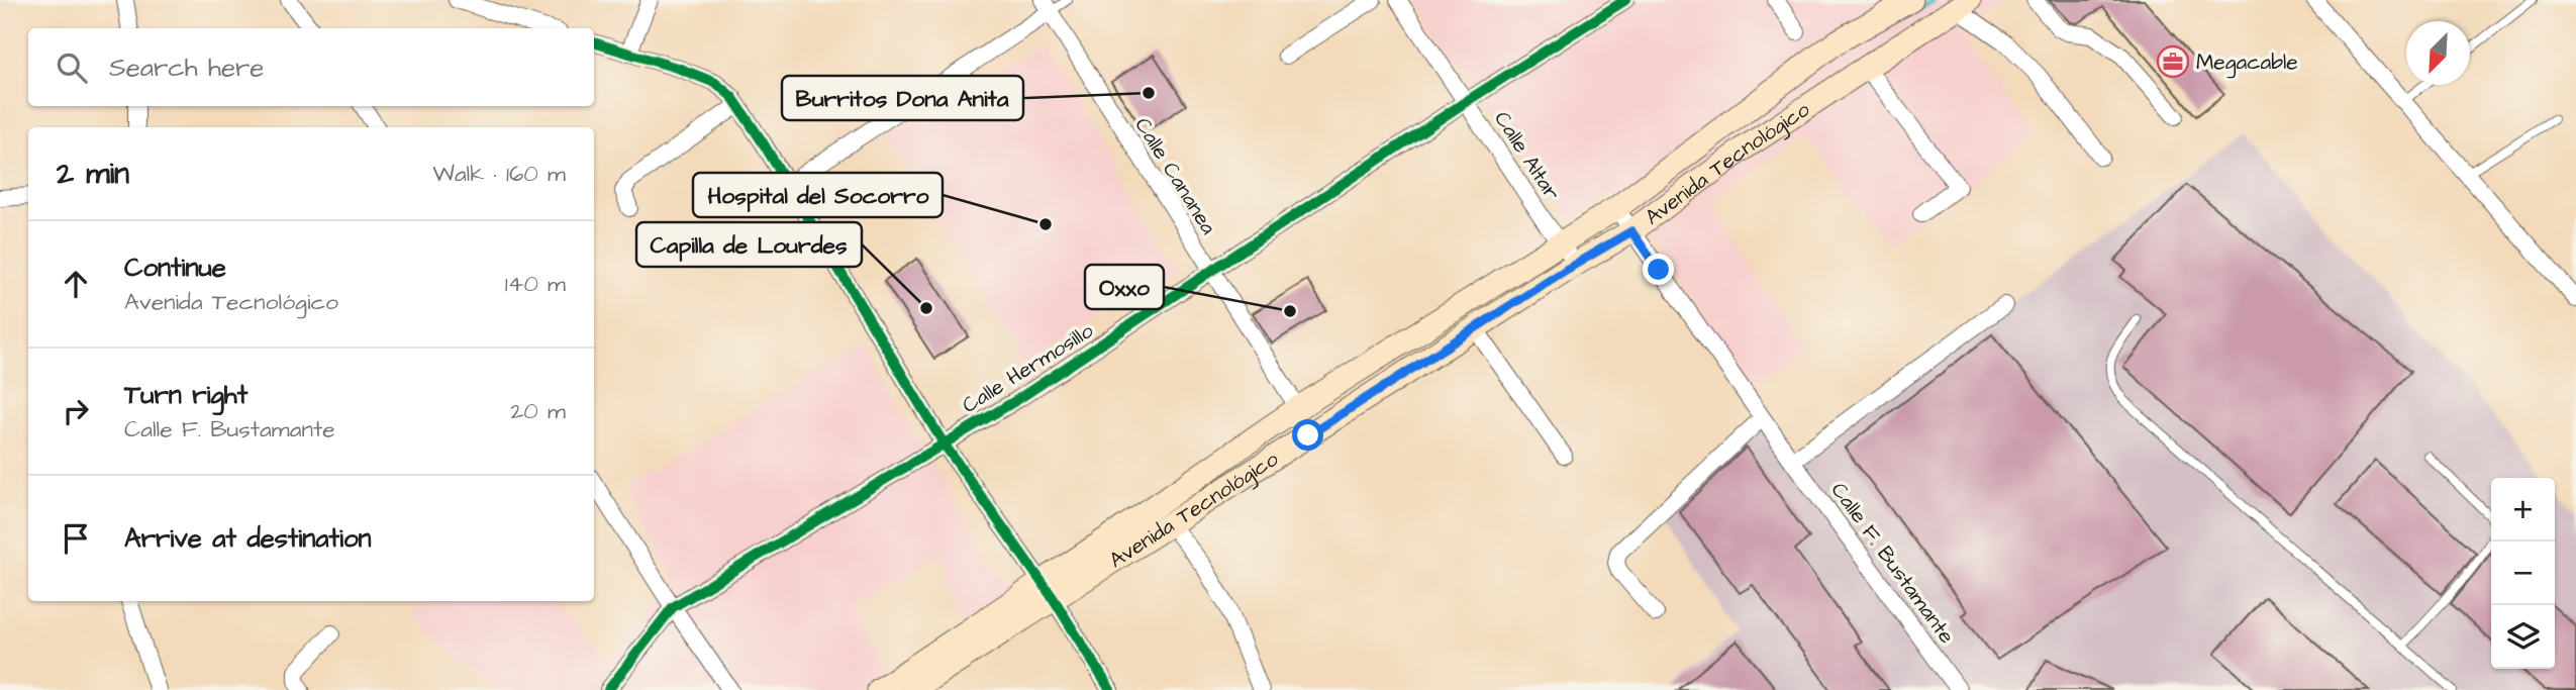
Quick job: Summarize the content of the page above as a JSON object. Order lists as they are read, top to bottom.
{
  "streets": {
    "main road": ["Avenida Tecnológico"],
    "street": [
      "Calle Altar",
      "Calle Cananea",
      "Calle Hermosillo",
      "Calle F. Bustamante"
    ]
  },
  "crossings": [
    ["Calle Altar", "Avenida Tecnológico"],
    ["Calle Altar", "Calle Hermosillo"],
    ["Avenida Tecnológico", "Calle Cananea"],
    ["Avenida Tecnológico", "Calle F. Bustamante"],
    ["Calle Cananea", "Calle Hermosillo"]
  ],
  "places": {
    "office": ["Megacable"],
    "other": [
      "Burritos Dona Anita",
      "Hospital del Socorro",
      "Capilla de Lourdes",
      "Oxxo"
    ]
  },
  "north": "bottom left",
  "page": {
    "search": "Search here",
    "heading": ["2 min", "Walk · 160 m"],
    "list": [
      ["Continue", "Avenida Tecnológico", "140 m"],
      ["Turn right", "Calle F. Bustamante", "20 m"],
      "Arrive at destination"
    ],
    "map_buttons": ["+", "−"]
  }
}
